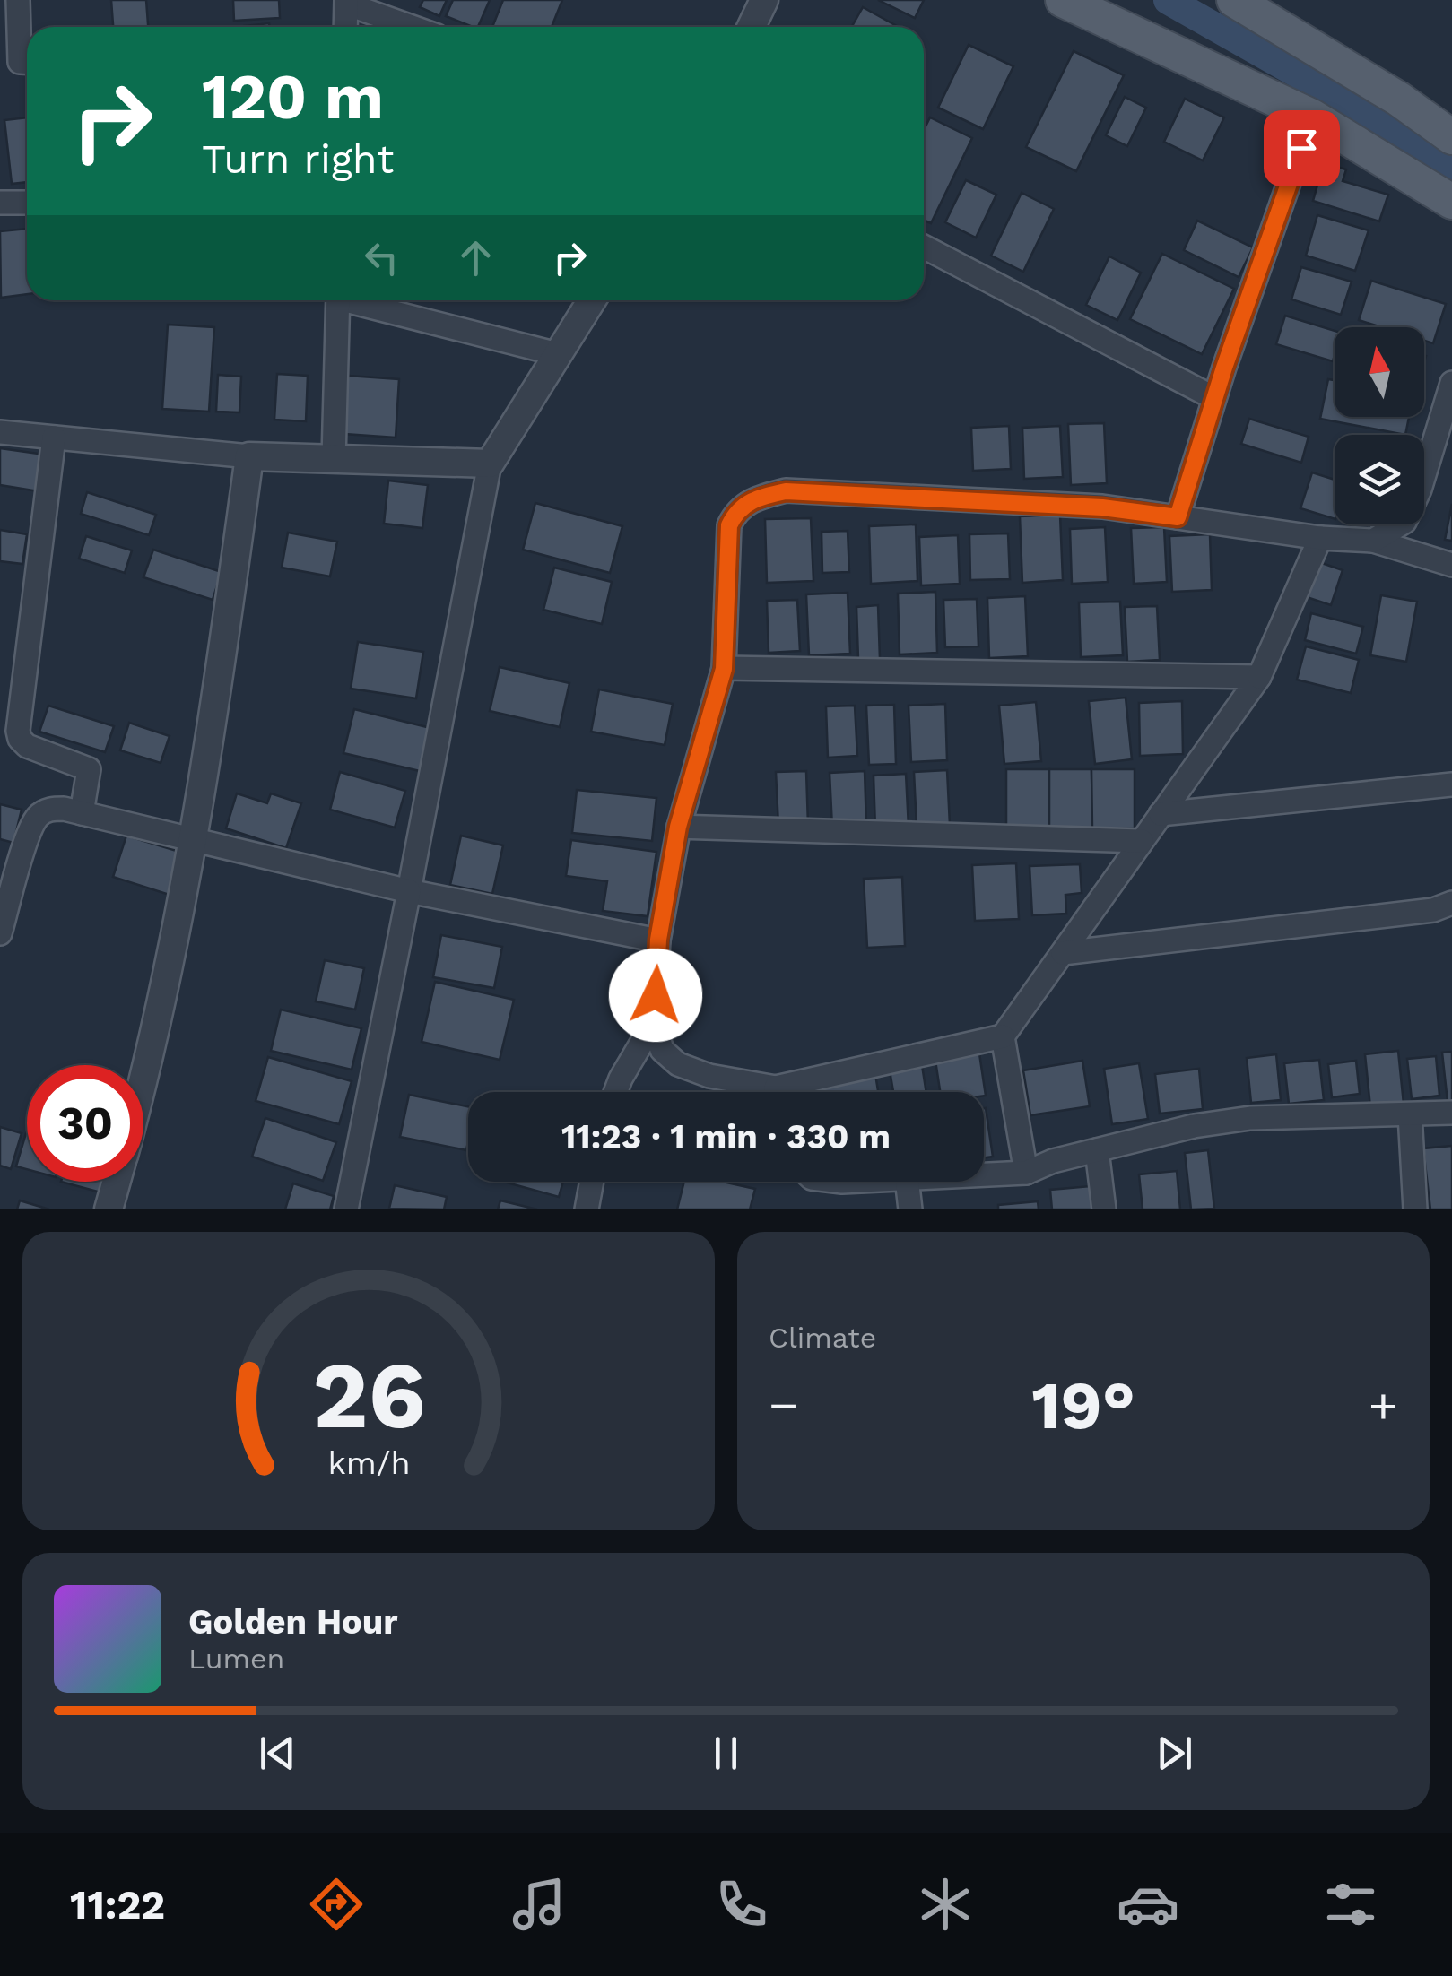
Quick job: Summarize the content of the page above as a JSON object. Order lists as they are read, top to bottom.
{
  "north": "top",
  "page": {
    "turn": ["120 m", "Turn right"],
    "limit": "30",
    "trip": "11:23 · 1 min · 330 m",
    "tile": "Climate",
    "heat": ["−", "19°", "+"],
    "song": ["Golden Hour", "Lumen"],
    "tabs": "11:22",
    "gauge": ["26", "km/h"]
  }
}
